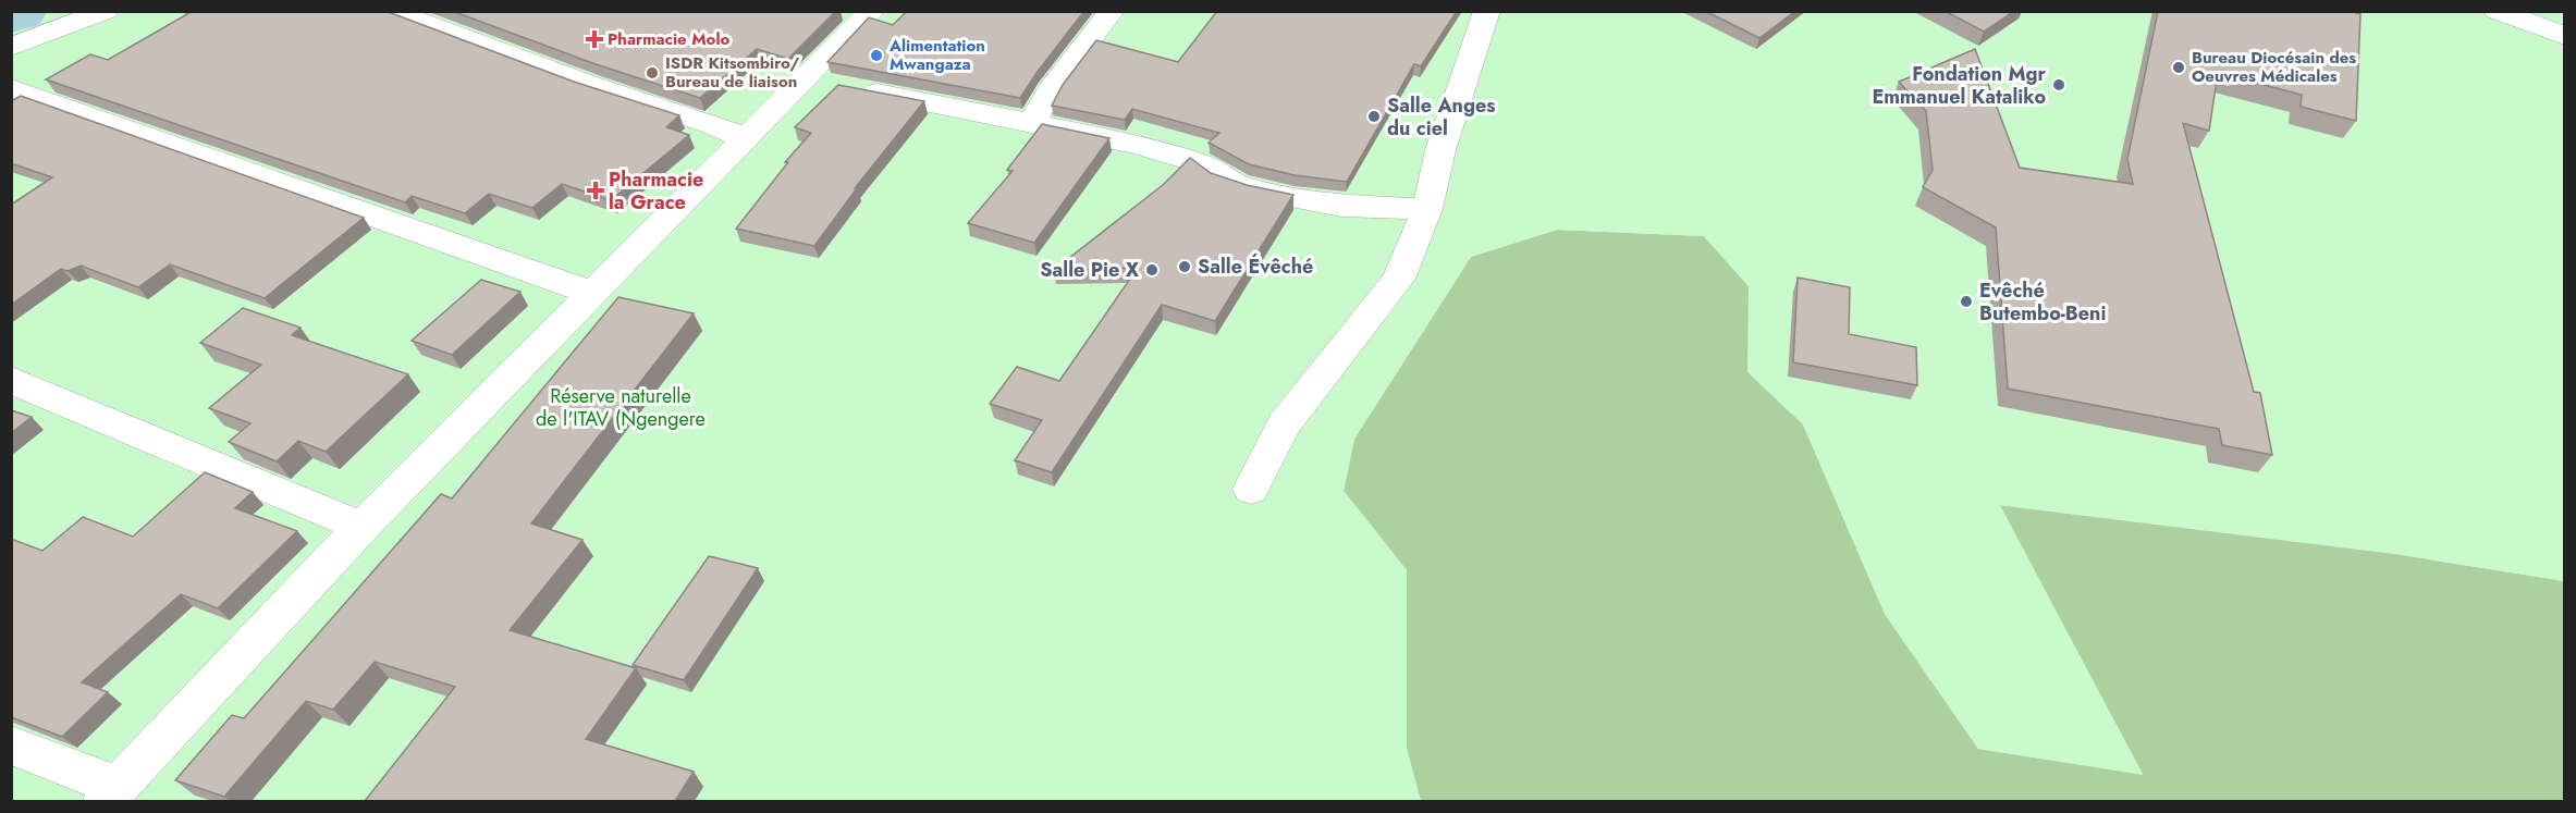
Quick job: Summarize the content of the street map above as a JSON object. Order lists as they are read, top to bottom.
{
  "parks": ["Réserve naturelle de l'ITAV (Ngengere"],
  "places": {
    "health": ["Pharmacie Molo", "Pharmacie la Grace"],
    "other": [
      "Alimentation Mwangaza",
      "Bureau Diocésain des Oeuvres Médicales",
      "ISDR Kitsombiro/ Bureau de liaison",
      "Fondation Mgr Emmanuel Kataliko",
      "Salle Anges du ciel",
      "Salle Évêché",
      "Salle Pie X",
      "Evêché Butembo-Beni"
    ]
  }
}
